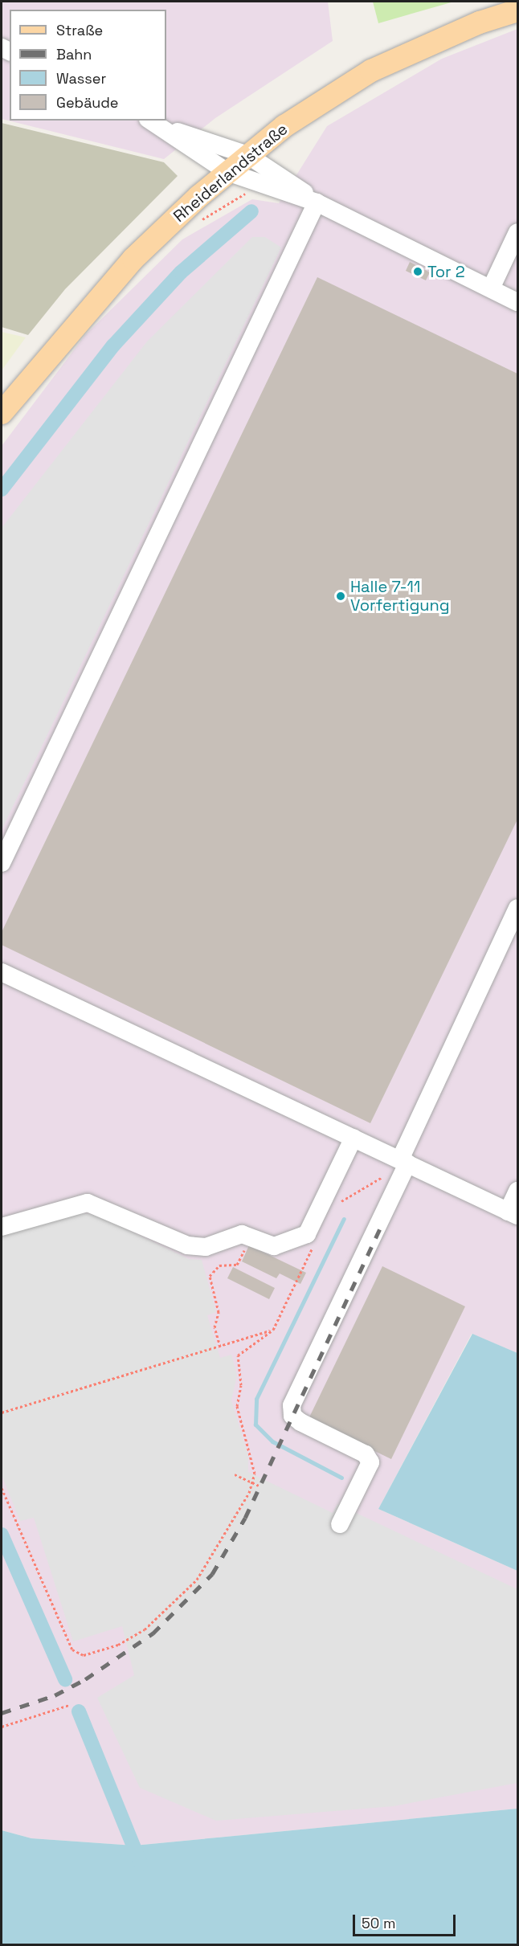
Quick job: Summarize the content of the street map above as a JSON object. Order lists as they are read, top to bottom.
{
  "streets": {
    "main road": ["Rheiderlandstraße"]
  },
  "places": ["Tor 2", "Halle 7-11 Vorfertigung"],
  "legend": [
    "Straße",
    "Bahn",
    "Wasser",
    "Gebäude"
  ],
  "scale_bar": "50 m"
}
